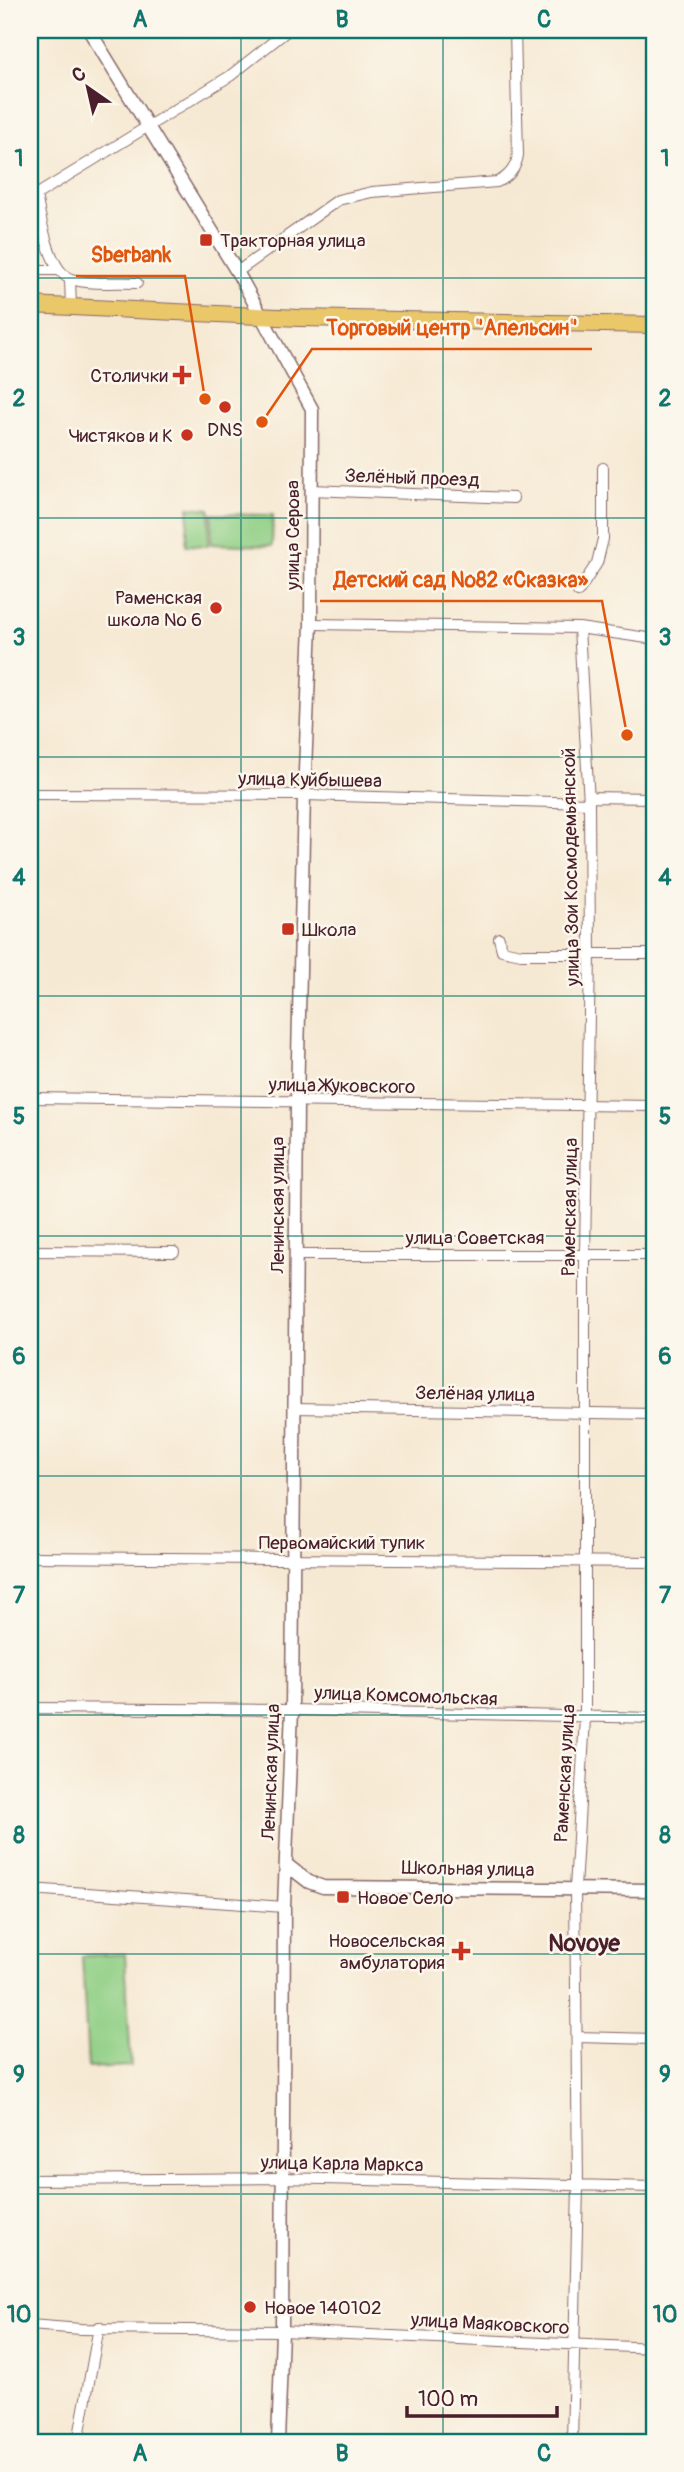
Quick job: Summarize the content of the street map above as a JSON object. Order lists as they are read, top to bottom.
{
  "streets": {
    "street": [
      "Зелёный проезд",
      "улица Серова",
      "улица Куйбышева",
      "улица Зои Космодемьянской",
      "улица Жуковского",
      "Ленинская улица",
      "Раменская улица",
      "улица Советская",
      "Зелёная улица",
      "Первомайский тупик",
      "улица Комсомольская",
      "Школьная улица",
      "улица Карла Маркса",
      "улица Маяковского"
    ]
  },
  "crossings": [
    ["Зелёный проезд", "улица Серова"],
    ["улица Серова", "улица Куйбышева"],
    ["улица Серова", "улица Жуковского"],
    ["улица Серова", "Ленинская улица"],
    ["улица Куйбышева", "улица Зои Космодемьянской"],
    ["улица Зои Космодемьянской", "улица Жуковского"],
    ["улица Зои Космодемьянской", "Раменская улица"],
    ["улица Жуковского", "Ленинская улица"],
    ["улица Жуковского", "Раменская улица"],
    ["Ленинская улица", "улица Советская"],
    ["Ленинская улица", "Зелёная улица"],
    ["Ленинская улица", "Первомайский тупик"],
    ["Ленинская улица", "улица Комсомольская"],
    ["Ленинская улица", "Школьная улица"],
    ["Ленинская улица", "улица Карла Маркса"],
    ["Ленинская улица", "улица Маяковского"],
    ["Раменская улица", "улица Советская"],
    ["Раменская улица", "Зелёная улица"],
    ["Раменская улица", "Первомайский тупик"],
    ["Раменская улица", "улица Комсомольская"],
    ["Раменская улица", "Школьная улица"],
    ["Раменская улица", "улица Карла Маркса"],
    ["Раменская улица", "улица Маяковского"]
  ],
  "districts": ["Novoye"],
  "places": {
    "transit": ["Тракторная улица", "Школа", "Новое Село"],
    "health": ["Столички", "Новосельская амбулатория"],
    "other": [
      "Sberbank",
      "DNS",
      "Торговый центр \"Апельсин\"",
      "Чистяков и К",
      "Раменская школа № 6",
      "Детский сад №82 «Сказка»",
      "Новое 140102"
    ]
  },
  "scale_bar": "100 m",
  "north": "top left",
  "grid": {
    "columns": ["A", "B", "C"],
    "rows": [
      "1",
      "2",
      "3",
      "4",
      "5",
      "6",
      "7",
      "8",
      "9",
      "10"
    ]
  }
}
